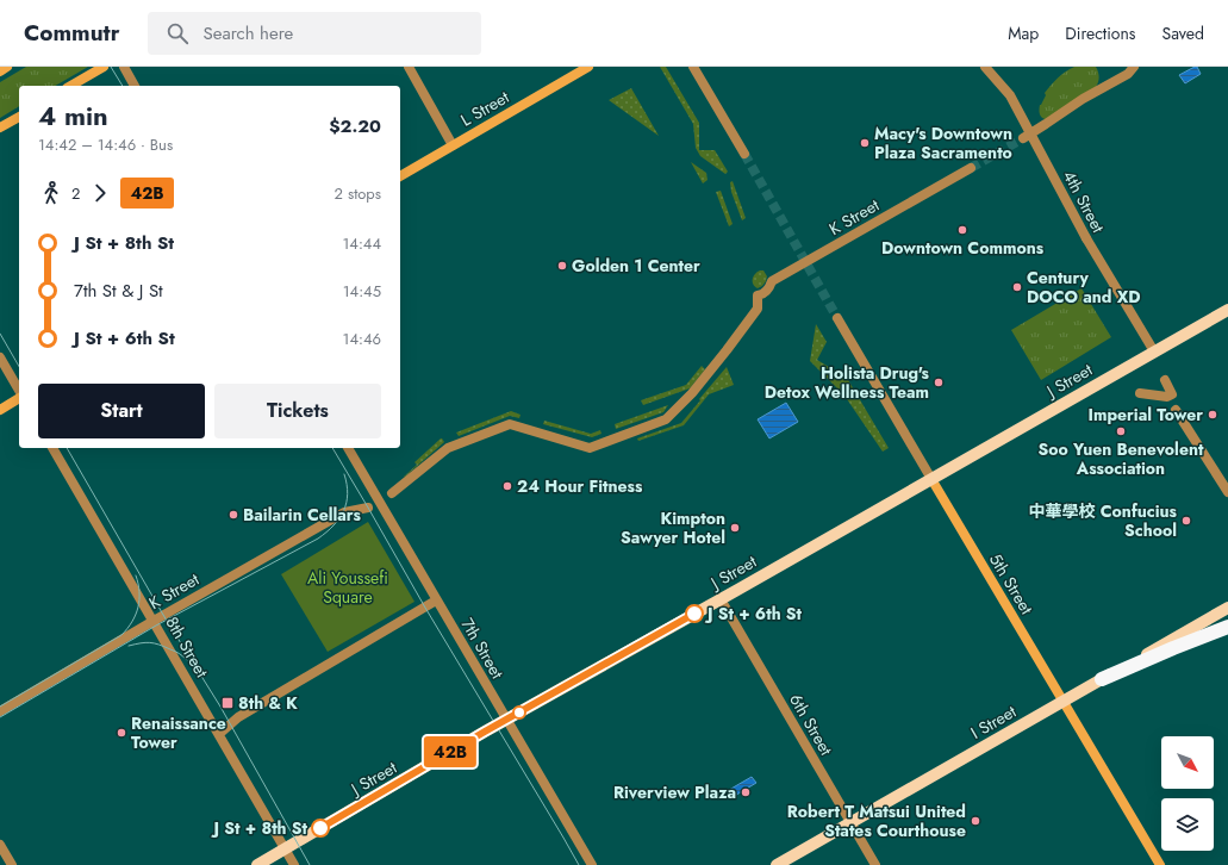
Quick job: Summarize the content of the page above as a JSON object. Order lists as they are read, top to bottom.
{
  "streets": {
    "main road": [
      "L Street",
      "J Street",
      "5th Street",
      "I Street"
    ],
    "street": [
      "4th Street",
      "K Street",
      "8th Street",
      "7th Street",
      "6th Street"
    ]
  },
  "crossings": [
    ["4th Street", "J Street"],
    ["K Street", "8th Street"],
    ["J Street", "5th Street"],
    ["J Street", "8th Street"],
    ["J Street", "7th Street"],
    ["J Street", "6th Street"],
    ["5th Street", "I Street"],
    ["I Street", "6th Street"]
  ],
  "parks": ["Ali Youssefi Square"],
  "places": {
    "other": [
      "Macy's Downtown Plaza Sacramento",
      "Downtown Commons",
      "Golden 1 Center",
      "Century DOCO and XD",
      "Holista Drug's Detox Wellness Team",
      "Imperial Tower",
      "Soo Yuen Benevolent Association",
      "24 Hour Fitness",
      "Bailarin Cellars",
      "中華學校 Confucius School",
      "Kimpton Sawyer Hotel",
      "J St + 6th St",
      "Renaissance Tower",
      "Riverview Plaza",
      "Robert T Matsui United States Courthouse",
      "J St + 8th St"
    ],
    "transit": ["8th & K"]
  },
  "lines": ["bus line 42B"],
  "north": "bottom right",
  "page": {
    "header": "Commutr",
    "search": "Search here",
    "nav": ["Map", "Directions", "Saved"],
    "on_map": "42B",
    "heading": ["4 min", "14:42 – 14:46 · Bus", "$2.20"],
    "legs": ["2", "42B", "2 stops"],
    "list": [
      {
        "name": "J St + 8th St",
        "value": "14:44"
      },
      {
        "name": "7th St & J St",
        "value": "14:45"
      },
      {
        "name": "J St + 6th St",
        "value": "14:46"
      }
    ],
    "buttons": ["Start", "Tickets"]
  }
}
